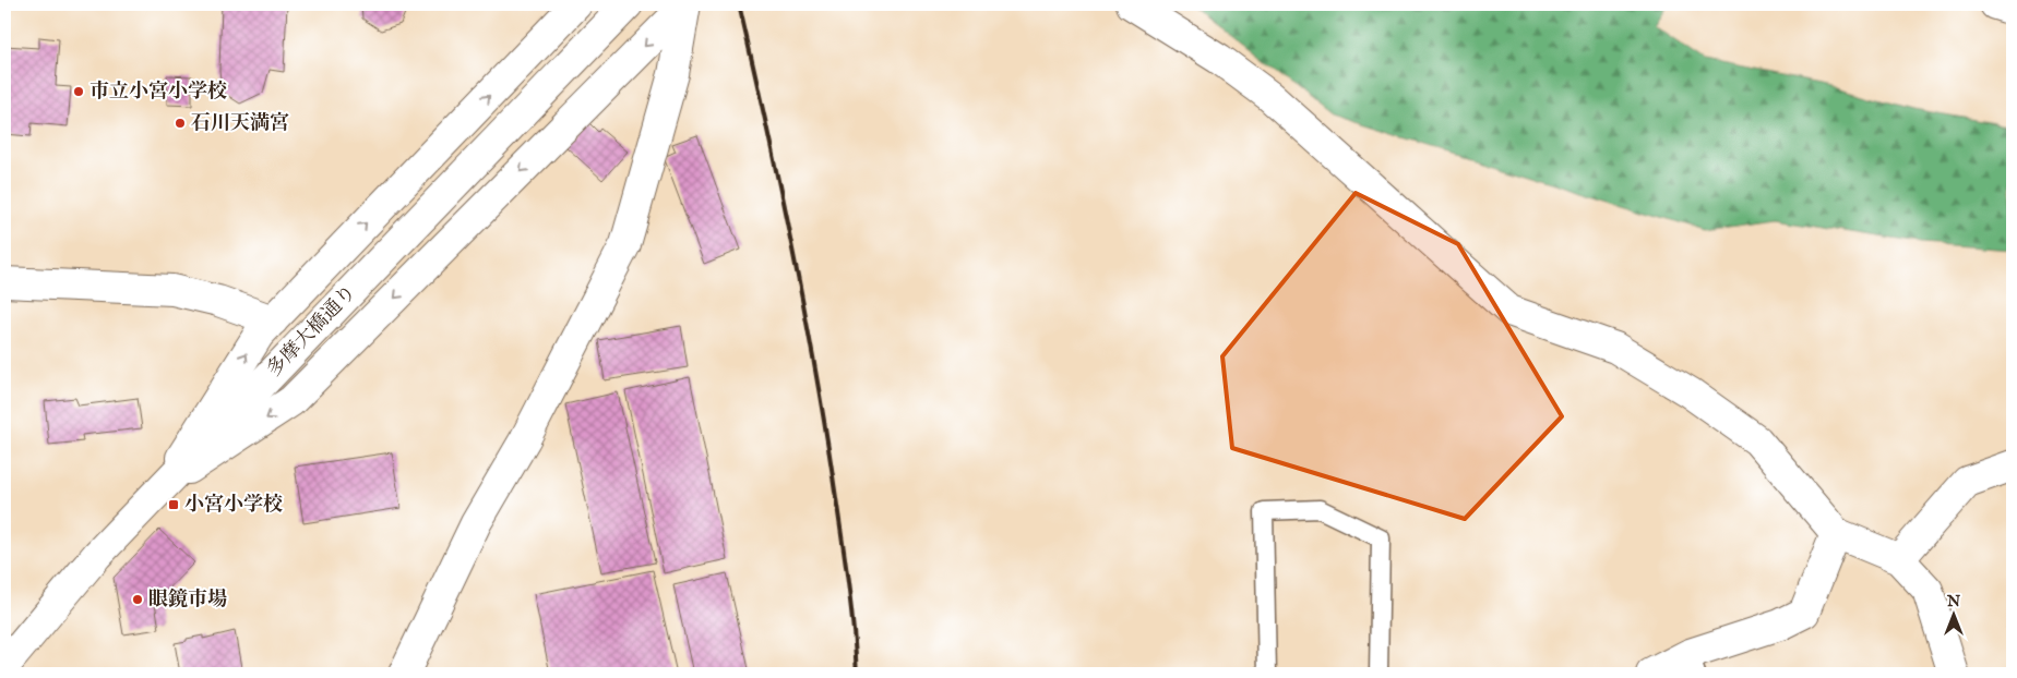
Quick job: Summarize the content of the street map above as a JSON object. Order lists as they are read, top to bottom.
{
  "streets": {
    "street": ["多摩大橋通り"]
  },
  "places": {
    "other": ["市立小宮小学校", "石川天満宮", "眼鏡市場"],
    "transit": ["小宮小学校"]
  },
  "north": "top"
}
